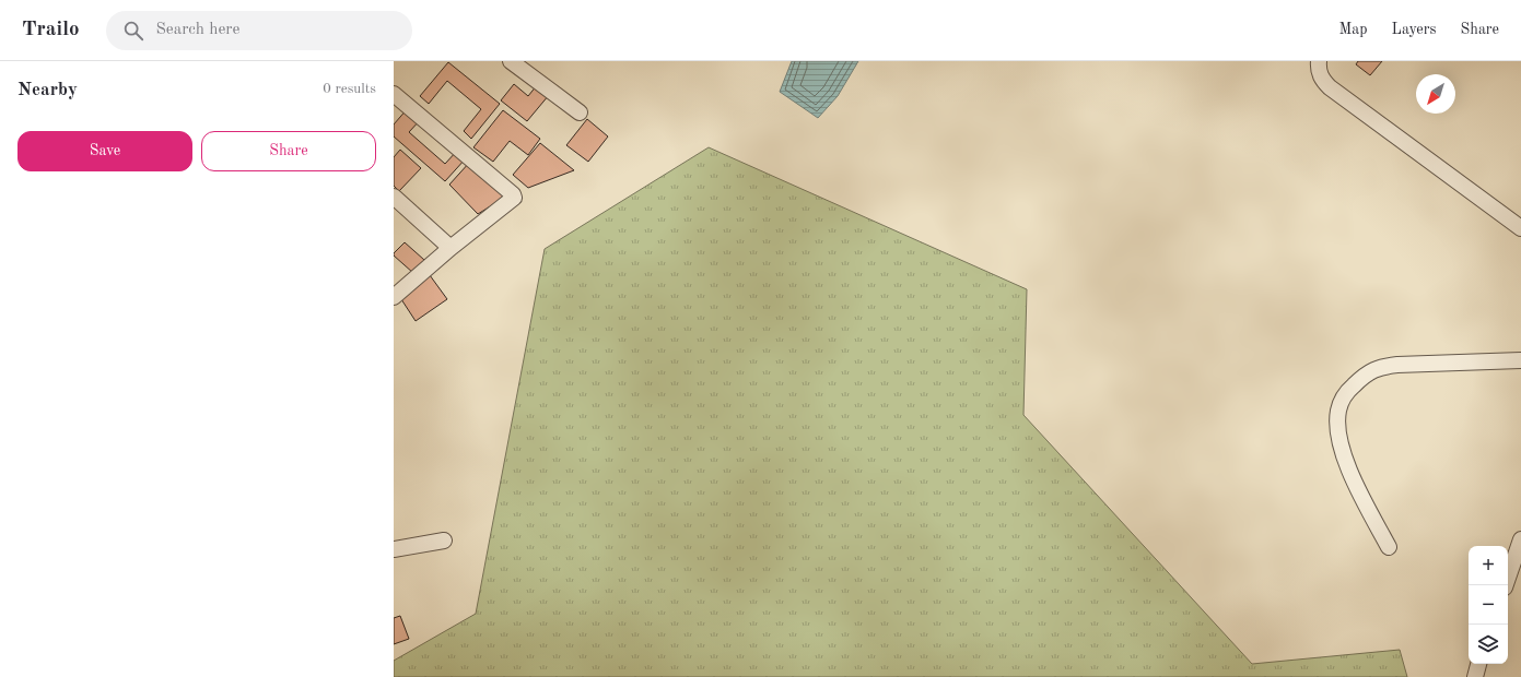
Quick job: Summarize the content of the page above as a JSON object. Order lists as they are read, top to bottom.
{
  "north": "bottom left",
  "page": {
    "header": "Trailo",
    "search": "Search here",
    "nav": ["Map", "Layers", "Share"],
    "heading": ["Nearby", "0 results"],
    "buttons": ["Save", "Share"],
    "map_buttons": ["+", "−"]
  }
}
